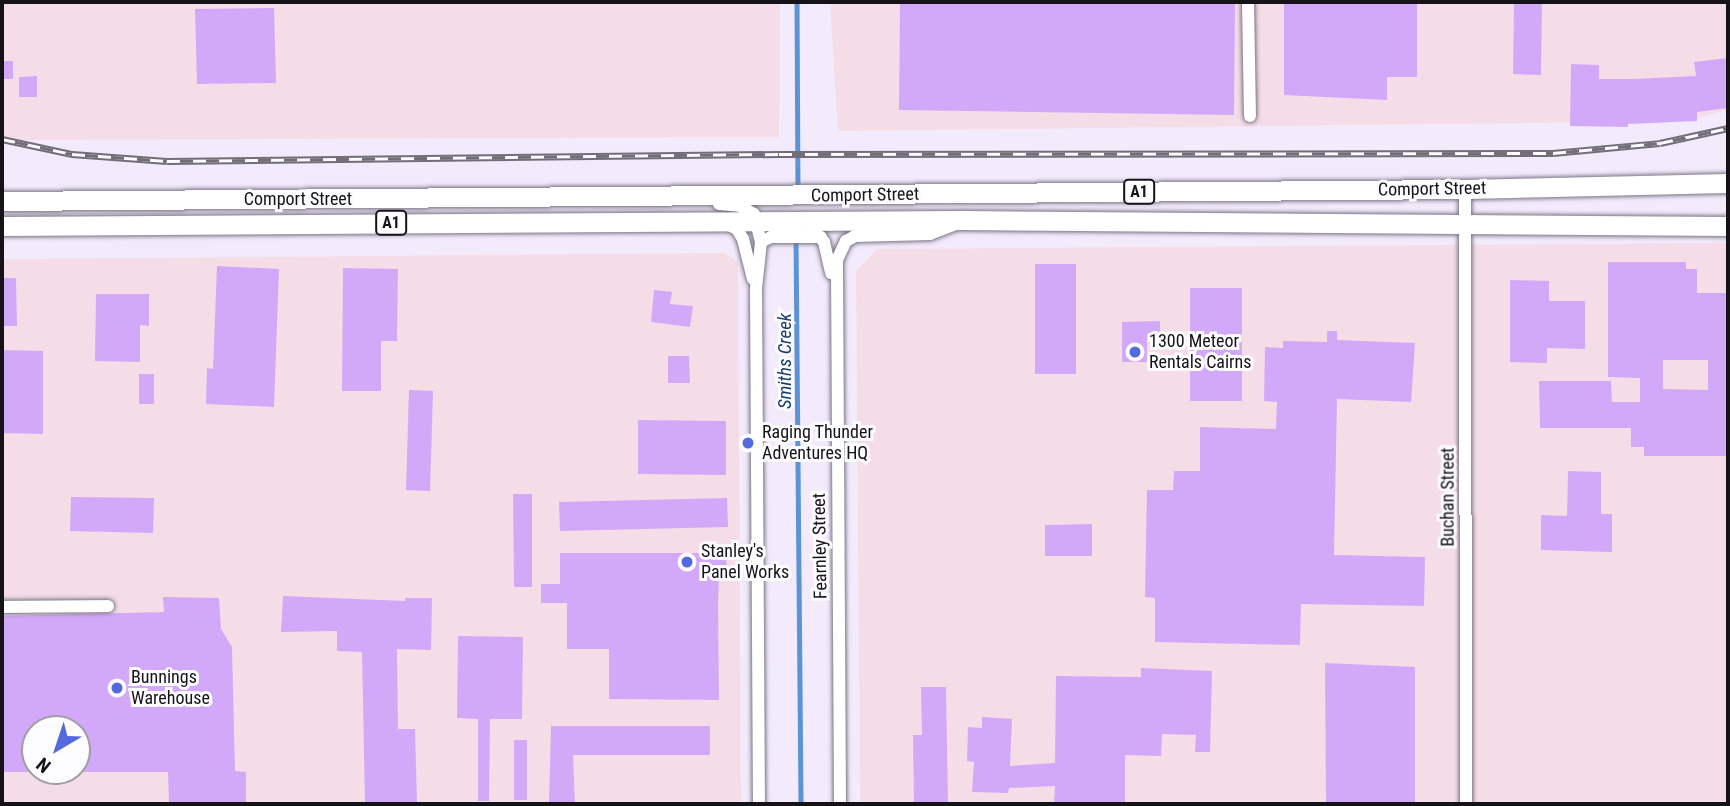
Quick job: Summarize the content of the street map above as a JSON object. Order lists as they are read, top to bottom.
{
  "streets": {
    "highway": ["Comport Street", "A1"],
    "street": ["Buchan Street", "Fearnley Street"]
  },
  "crossings": [
    ["Comport Street", "Buchan Street"],
    ["Comport Street", "Fearnley Street"]
  ],
  "water": ["Smiths Creek"],
  "places": [
    "1300 Meteor Rentals Cairns",
    "Raging Thunder Adventures HQ",
    "Stanley's Panel Works",
    "Bunnings Warehouse"
  ],
  "north": "bottom left"
}
